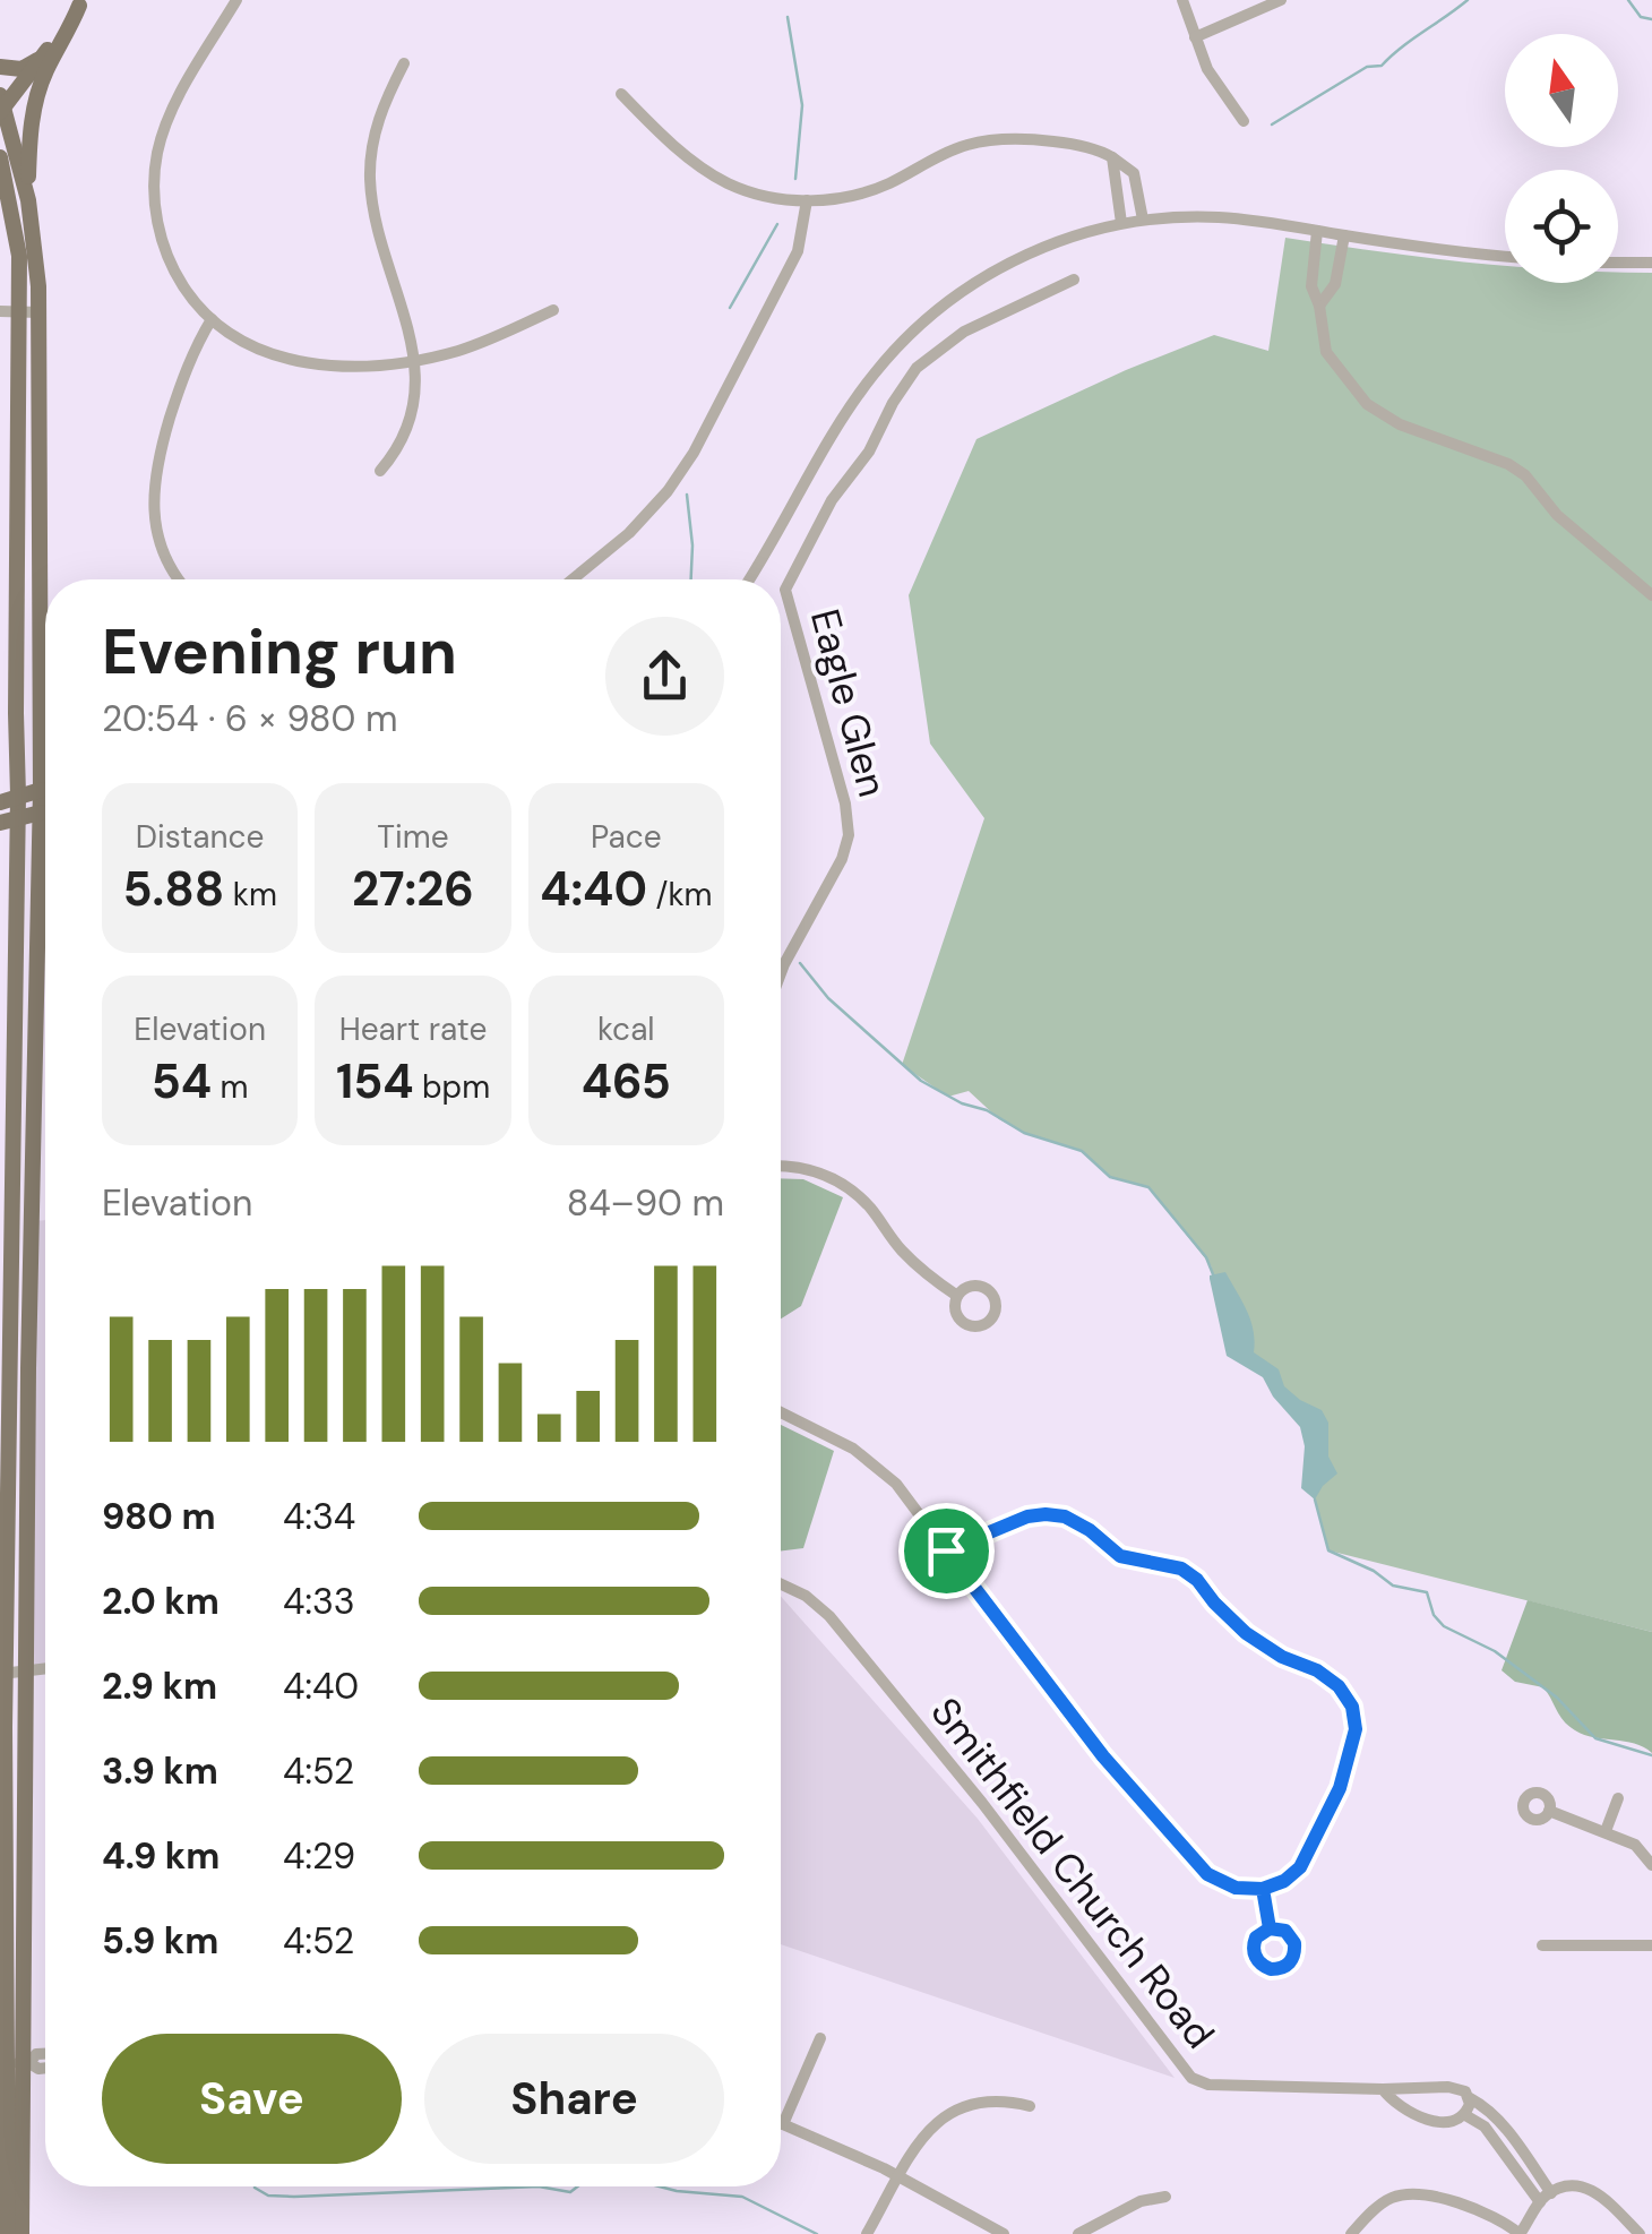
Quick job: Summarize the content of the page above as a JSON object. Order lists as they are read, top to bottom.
{
  "streets": {
    "street": ["Eagle Glen", "Smithfield Church Road"]
  },
  "north": "top",
  "page": {
    "heading": ["Evening run", "20:54 · 6 × 980 m"],
    "stats": [
      ["Distance", "5.88 km"],
      ["Time", "27:26"],
      ["Pace", "4:40 /km"],
      ["Elevation", "54 m"],
      ["Heart rate", "154 bpm"],
      ["kcal", "465"]
    ],
    "chart": ["Elevation", "84–90 m"],
    "list": [
      {
        "name": "980 m",
        "note": "4:34"
      },
      {
        "name": "2.0 km",
        "note": "4:33"
      },
      {
        "name": "2.9 km",
        "note": "4:40"
      },
      {
        "name": "3.9 km",
        "note": "4:52"
      },
      {
        "name": "4.9 km",
        "note": "4:29"
      },
      {
        "name": "5.9 km",
        "note": "4:52"
      }
    ],
    "buttons": ["Save", "Share"]
  }
}
